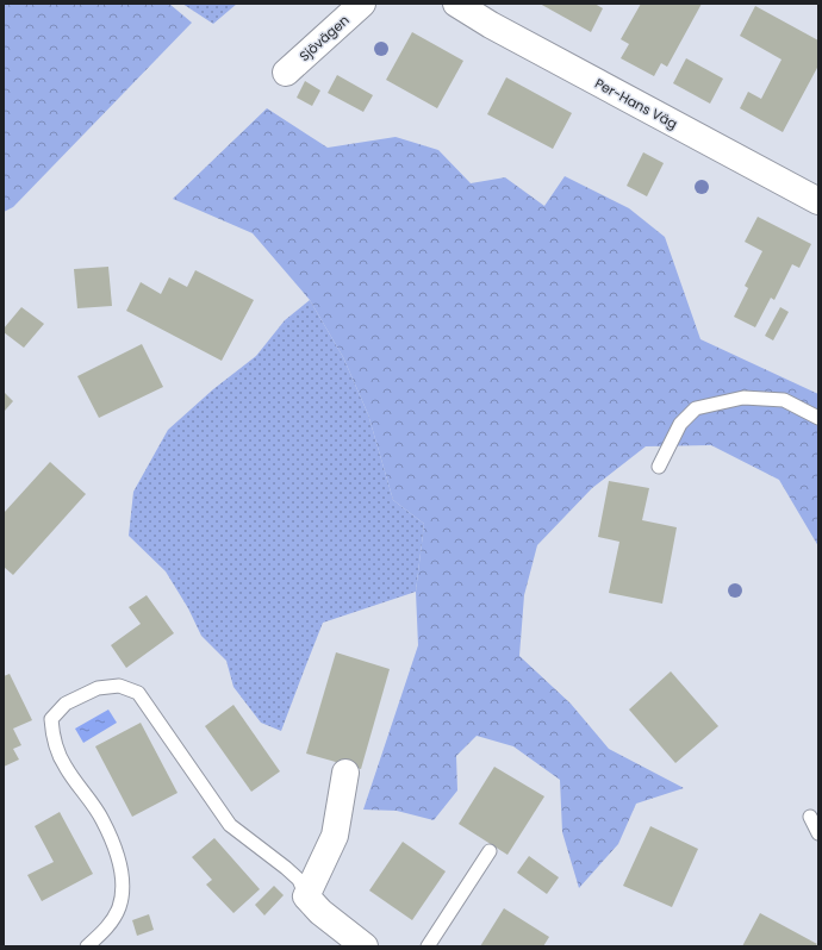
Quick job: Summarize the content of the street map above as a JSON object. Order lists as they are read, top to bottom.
{
  "streets": {
    "street": ["Sjövägen", "Per-Hans Väg"]
  }
}
